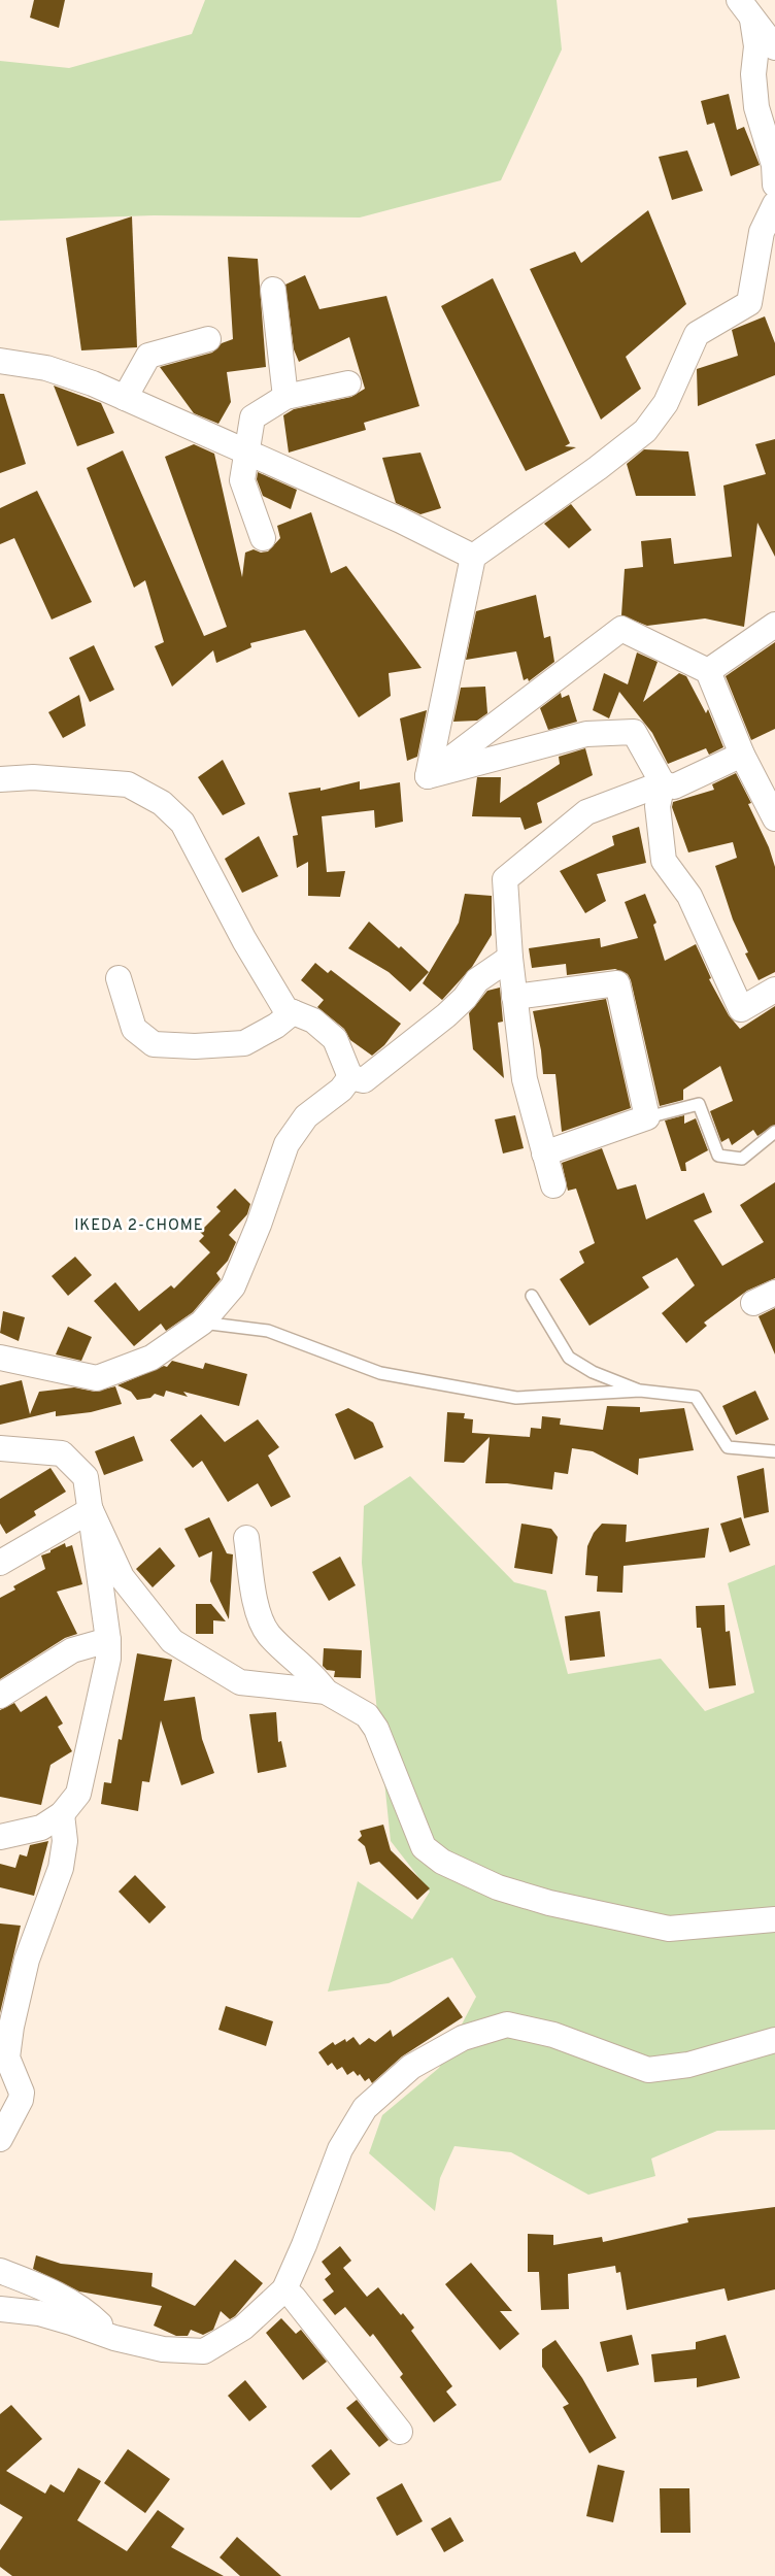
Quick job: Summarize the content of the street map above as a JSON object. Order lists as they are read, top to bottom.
{
  "districts": ["IKEDA 2-CHOME"]
}
